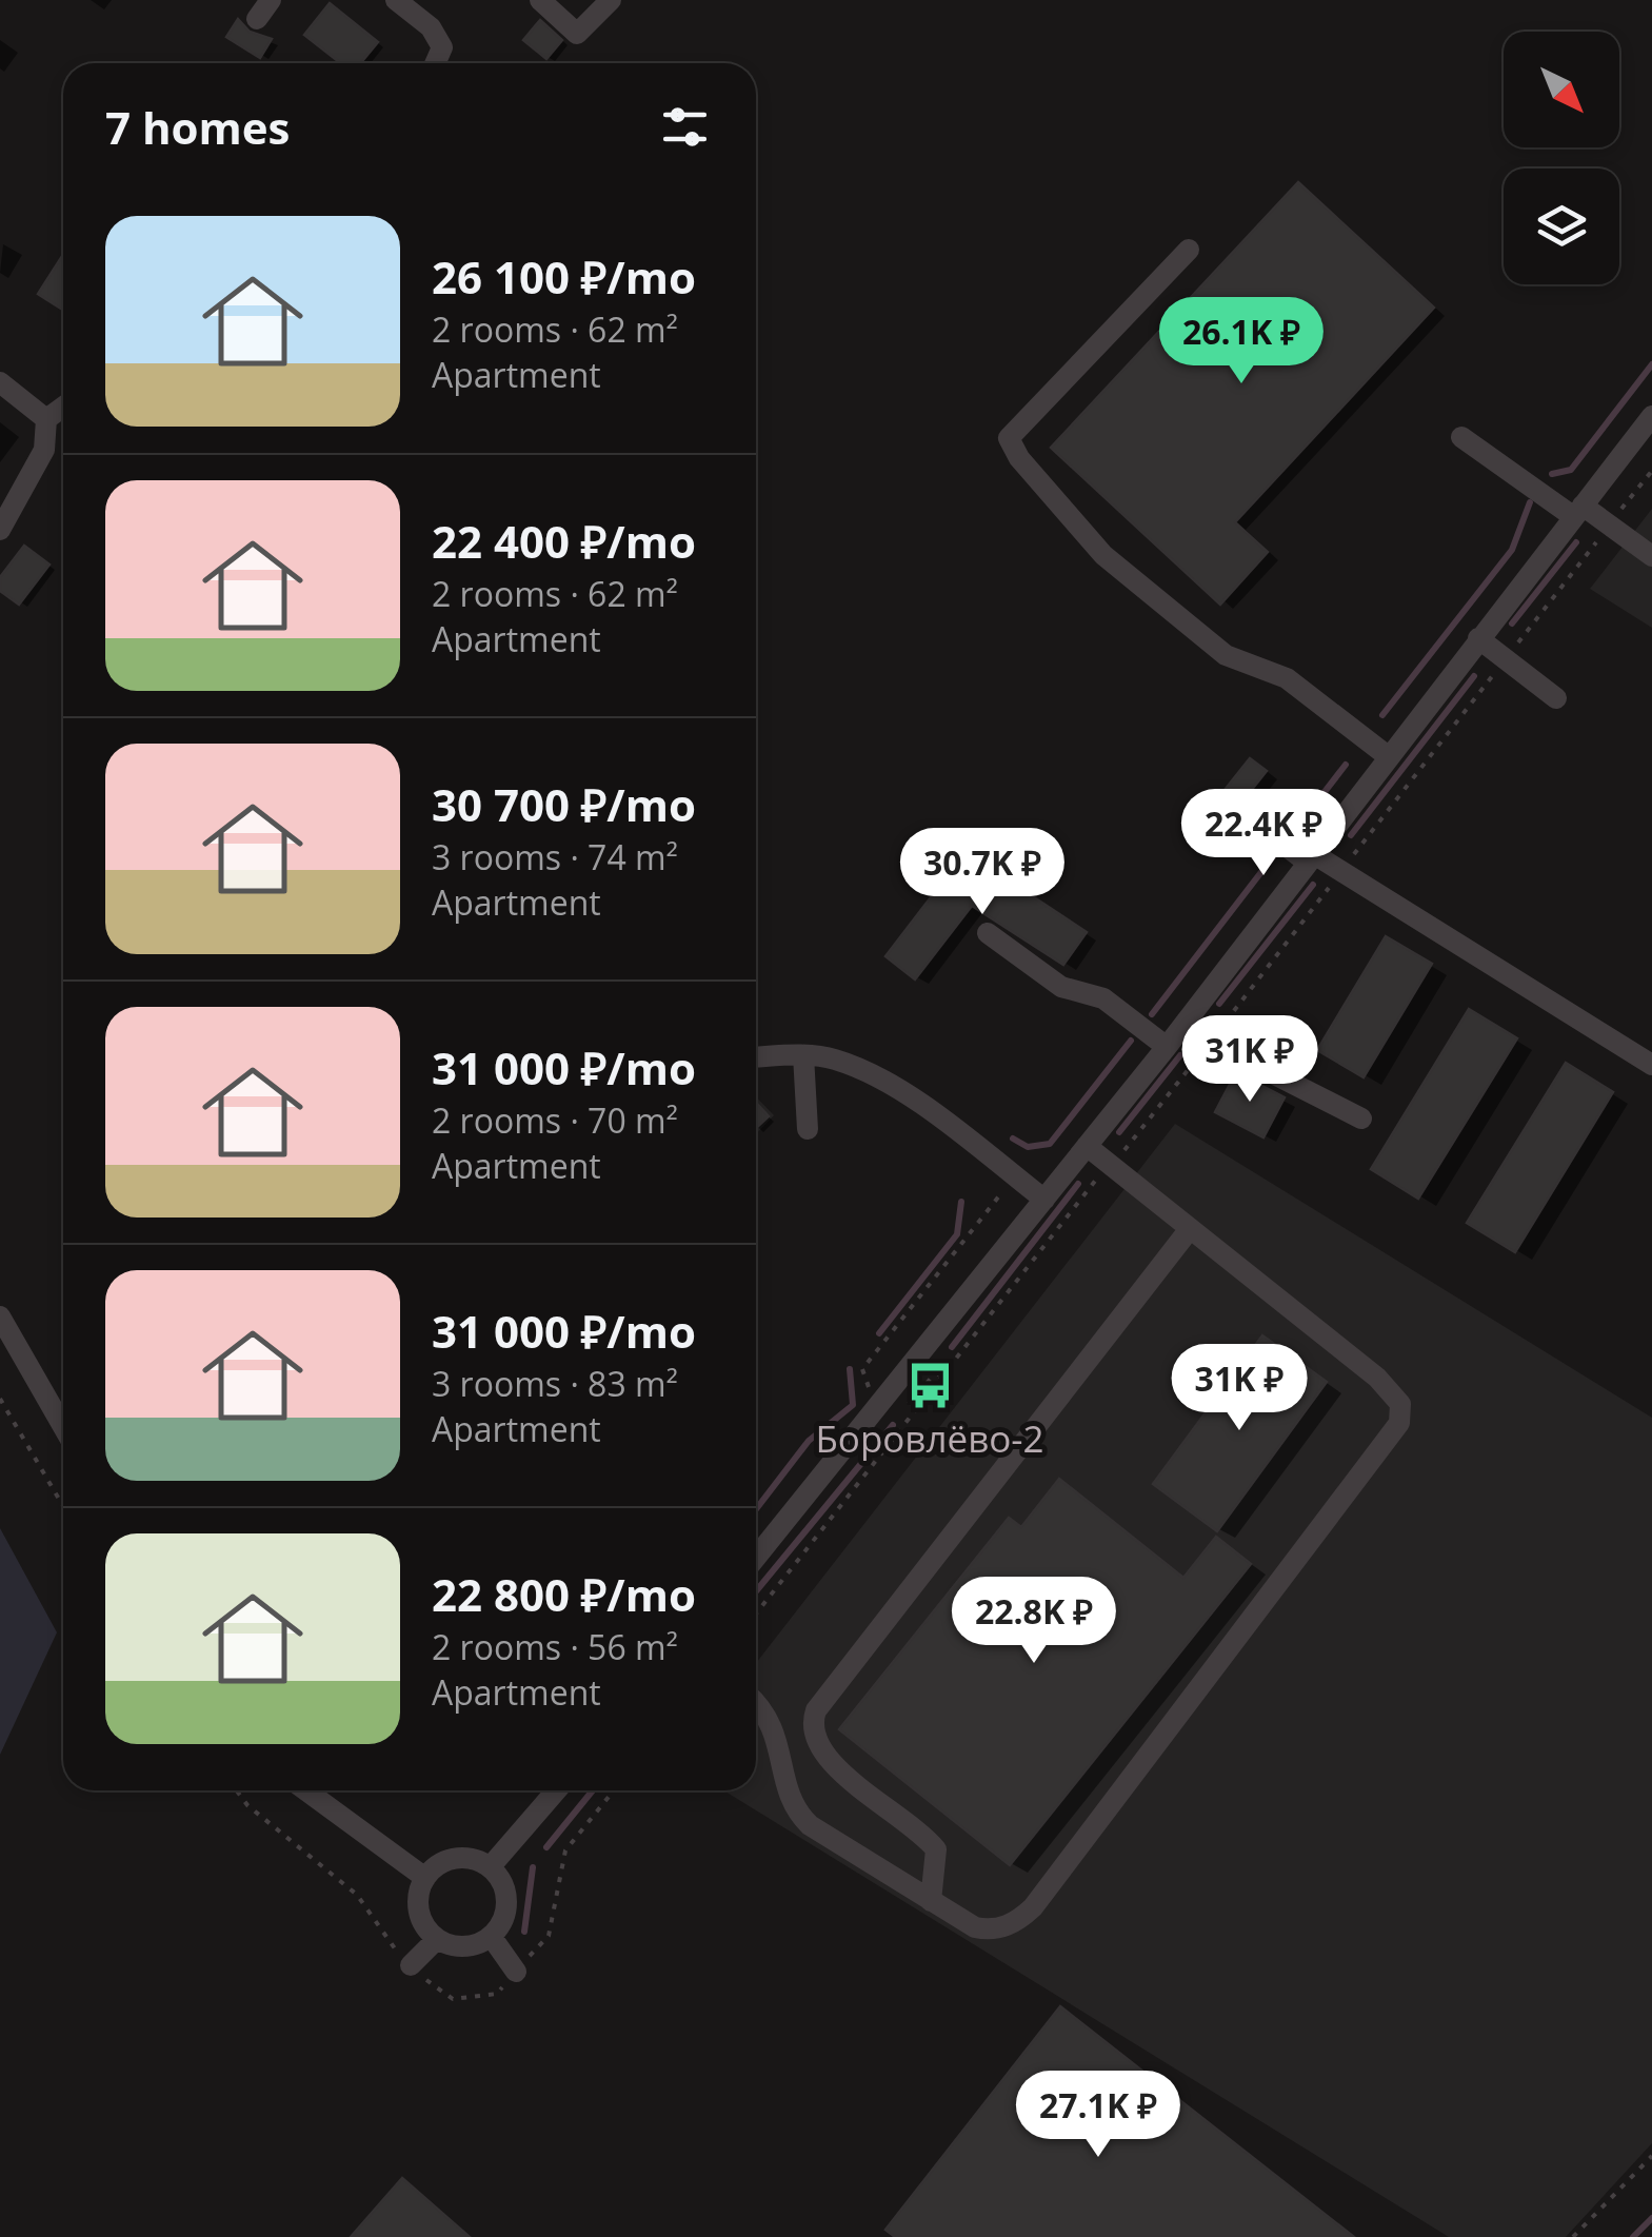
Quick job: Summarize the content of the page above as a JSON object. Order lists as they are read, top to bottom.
{
  "places": {
    "bus stop": ["Боровлёво-2"]
  },
  "north": "bottom right",
  "page": {
    "heading": "7 homes",
    "list": [
      {
        "name": "26 100 ₽/mo",
        "note": "2 rooms · 62 m² · Apartment"
      },
      {
        "name": "22 400 ₽/mo",
        "note": "2 rooms · 62 m² · Apartment"
      },
      {
        "name": "30 700 ₽/mo",
        "note": "3 rooms · 74 m² · Apartment"
      },
      {
        "name": "31 000 ₽/mo",
        "note": "2 rooms · 70 m² · Apartment"
      },
      {
        "name": "31 000 ₽/mo",
        "note": "3 rooms · 83 m² · Apartment"
      },
      {
        "name": "22 800 ₽/mo",
        "note": "2 rooms · 56 m² · Apartment"
      }
    ],
    "price": [
      "26.1K ₽",
      "22.4K ₽",
      "30.7K ₽",
      "31K ₽",
      "31K ₽",
      "22.8K ₽",
      "27.1K ₽"
    ]
  }
}
